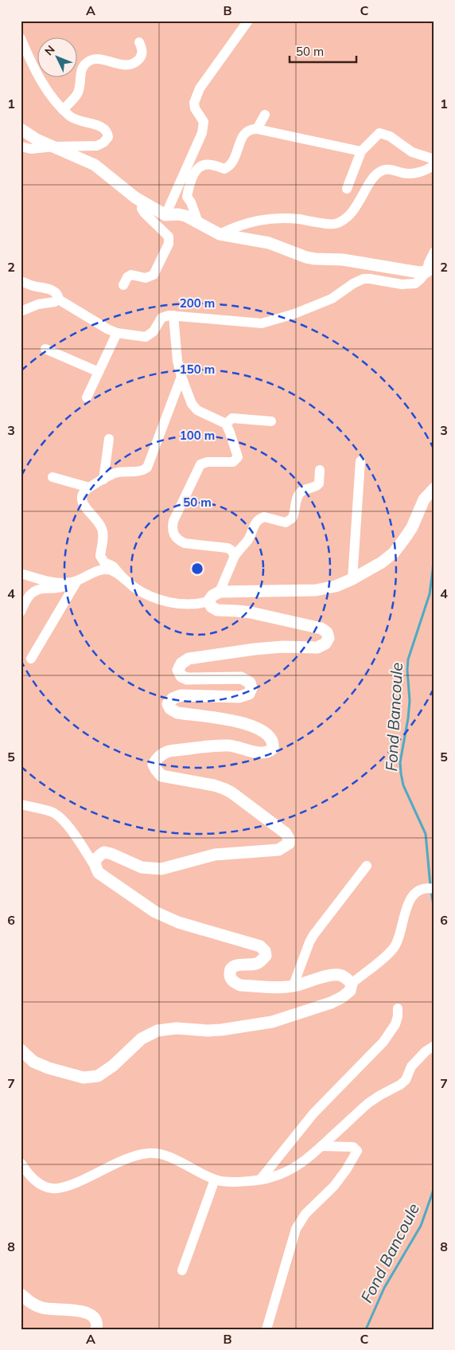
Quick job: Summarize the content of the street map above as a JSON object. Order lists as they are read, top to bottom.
{
  "water": ["Fond Bancoule"],
  "scale_bar": "50 m",
  "north": "top left",
  "grid": {
    "columns": ["A", "B", "C"],
    "rows": [
      "1",
      "2",
      "3",
      "4",
      "5",
      "6",
      "7",
      "8"
    ]
  },
  "rings": [
    "200 m",
    "150 m",
    "100 m",
    "50 m"
  ]
}
